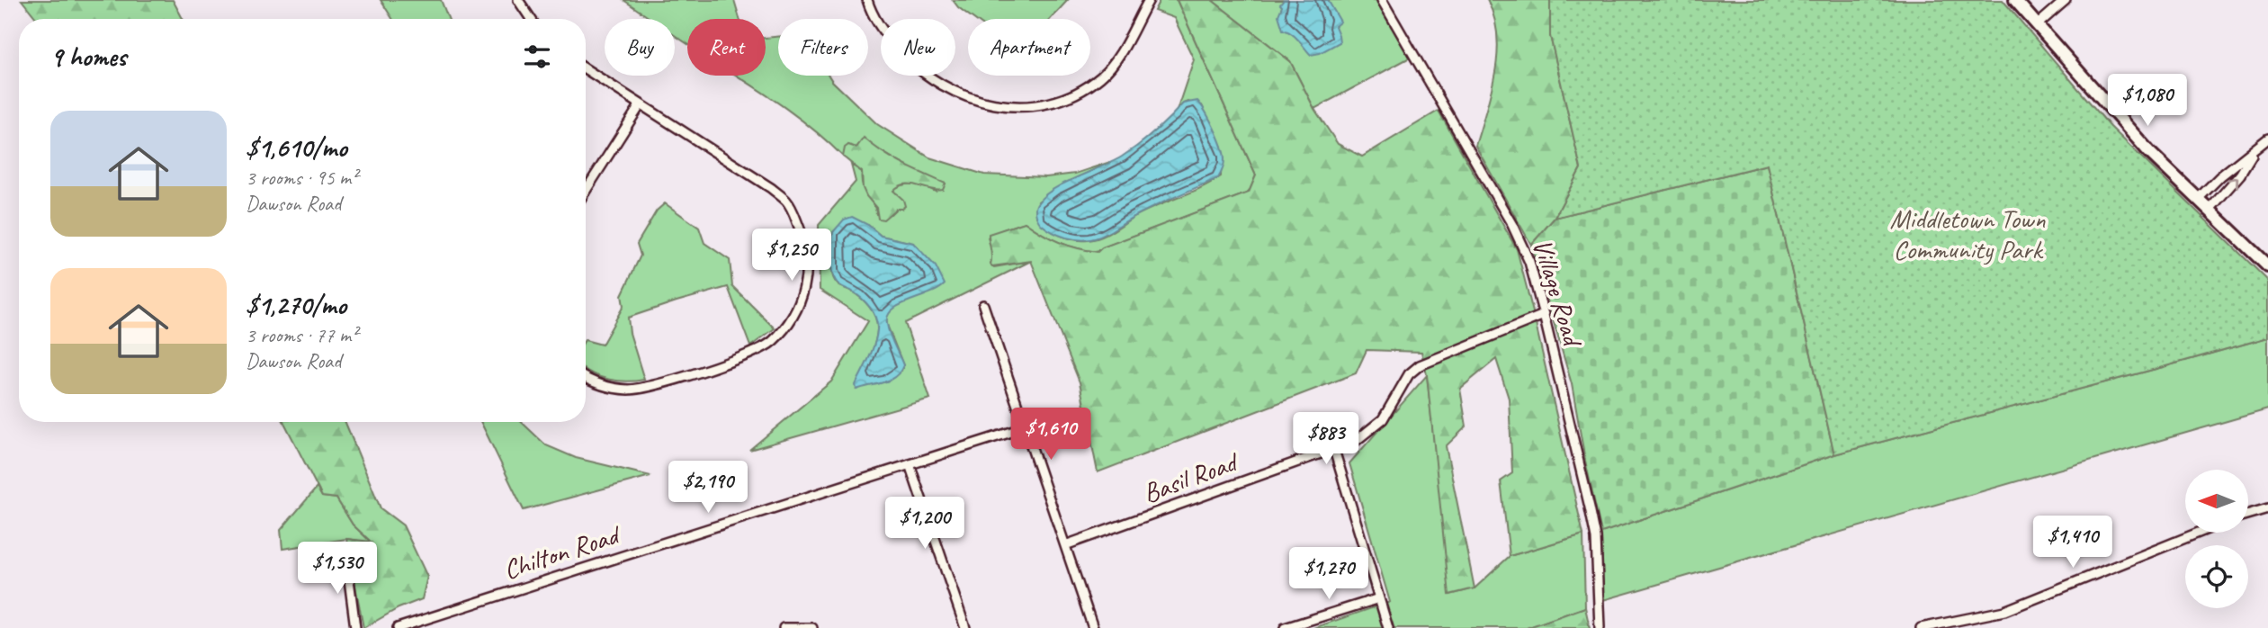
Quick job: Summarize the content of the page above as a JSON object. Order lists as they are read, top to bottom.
{
  "streets": {
    "street": ["Village Road", "Basil Road", "Chilton Road"]
  },
  "crossings": [
    ["Village Road", "Basil Road"]
  ],
  "parks": ["Middletown Town Community Park"],
  "north": "left",
  "page": {
    "chip": [
      "Buy",
      "Rent",
      "Filters",
      "New",
      "Apartment"
    ],
    "heading": "9 homes",
    "price": [
      "$1,080",
      "$1,250",
      "$1,610",
      "$883",
      "$2,190",
      "$1,200",
      "$1,410",
      "$1,530",
      "$1,270"
    ],
    "list": [
      {
        "name": "$1,610/mo",
        "note": "3 rooms · 95 m² · Dawson Road"
      },
      {
        "name": "$1,270/mo",
        "note": "3 rooms · 77 m² · Dawson Road"
      }
    ]
  }
}
